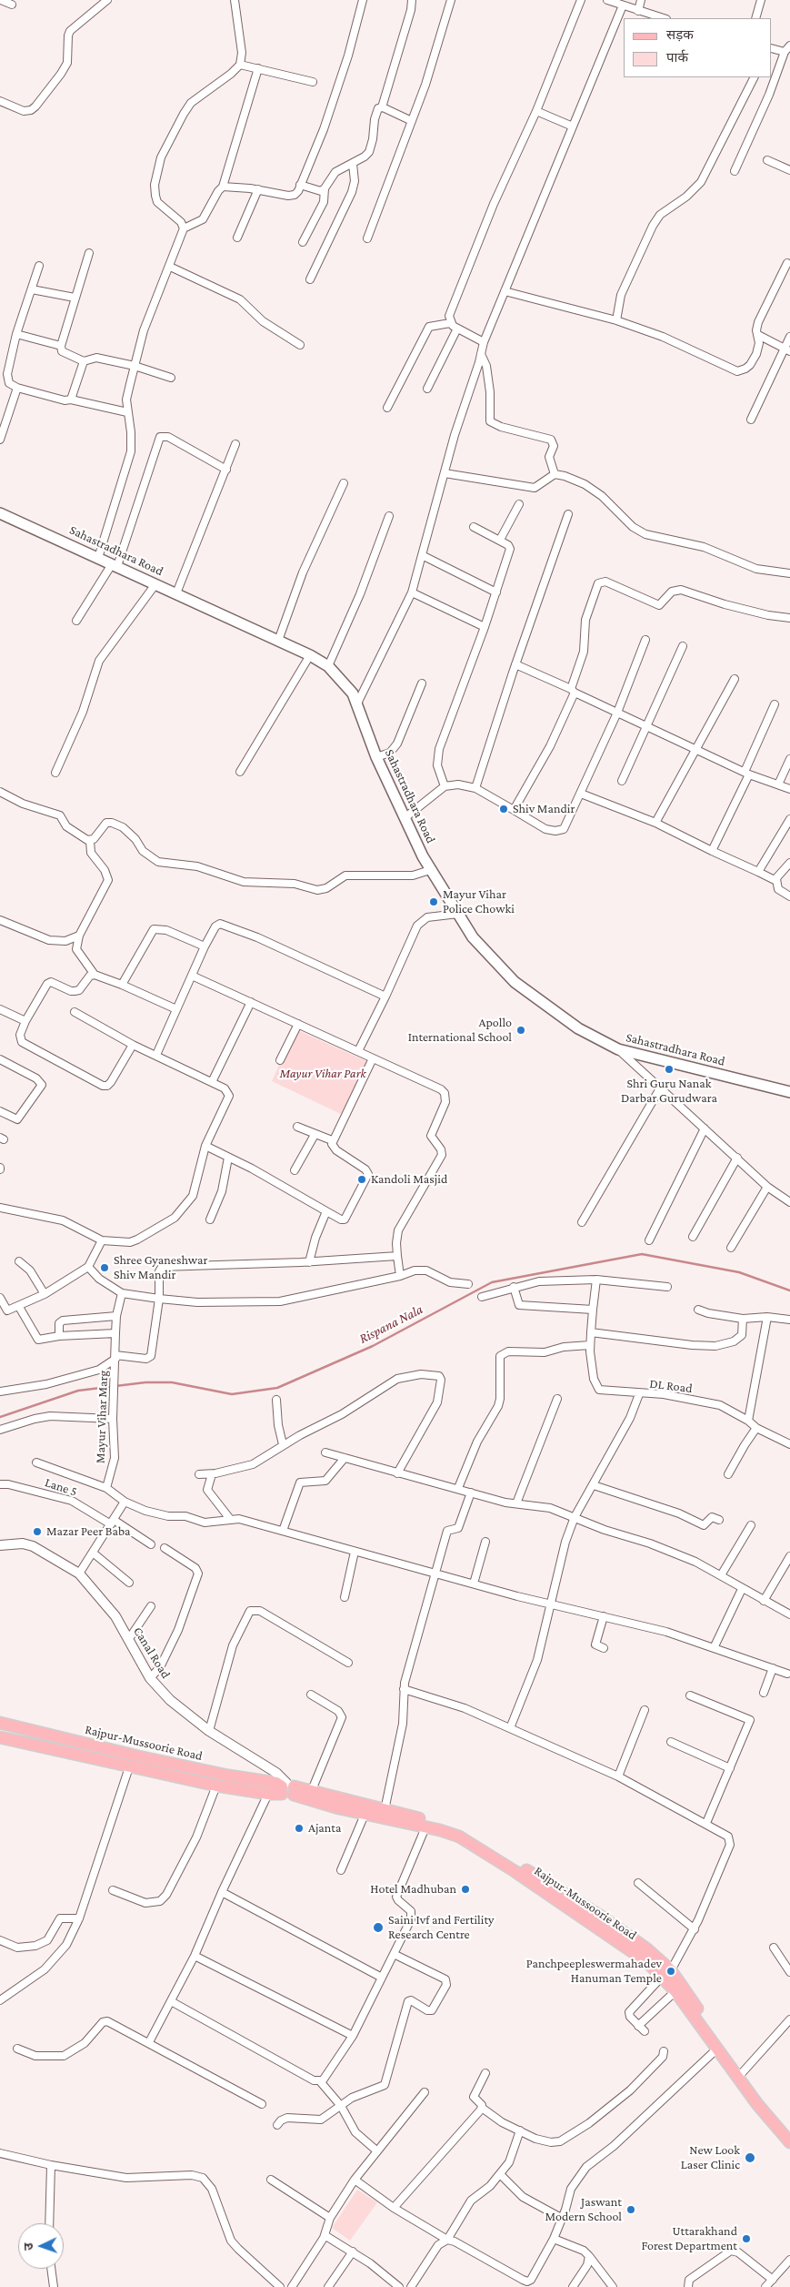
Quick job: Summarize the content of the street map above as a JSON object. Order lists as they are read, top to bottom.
{
  "streets": {
    "main road": ["Sahastradhara Road", "Rajpur-Mussoorie Road"],
    "street": [
      "DL Road",
      "Mayur Vihar Marg",
      "Lane 5",
      "Canal Road"
    ]
  },
  "crossings": [
    ["Canal Road", "Rajpur-Mussoorie Road"]
  ],
  "water": ["Rispana Nala"],
  "parks": ["Mayur Vihar Park"],
  "places": [
    "Shiv Mandir",
    "Mayur Vihar Police Chowki",
    "Apollo International School",
    "Shri Guru Nanak Darbar Gurudwara",
    "Kandoli Masjid",
    "Shree Gyaneshwar Shiv Mandir",
    "Mazar Peer Baba",
    "Ajanta",
    "Hotel Madhuban",
    "Saini Ivf and Fertility Research Centre",
    "Panchpeepleswermahadev Hanuman Temple",
    "New Look Laser Clinic",
    "Jaswant Modern School",
    "Uttarakhand Forest Department"
  ],
  "legend": ["सड़क", "पार्क"],
  "north": "left"
}
